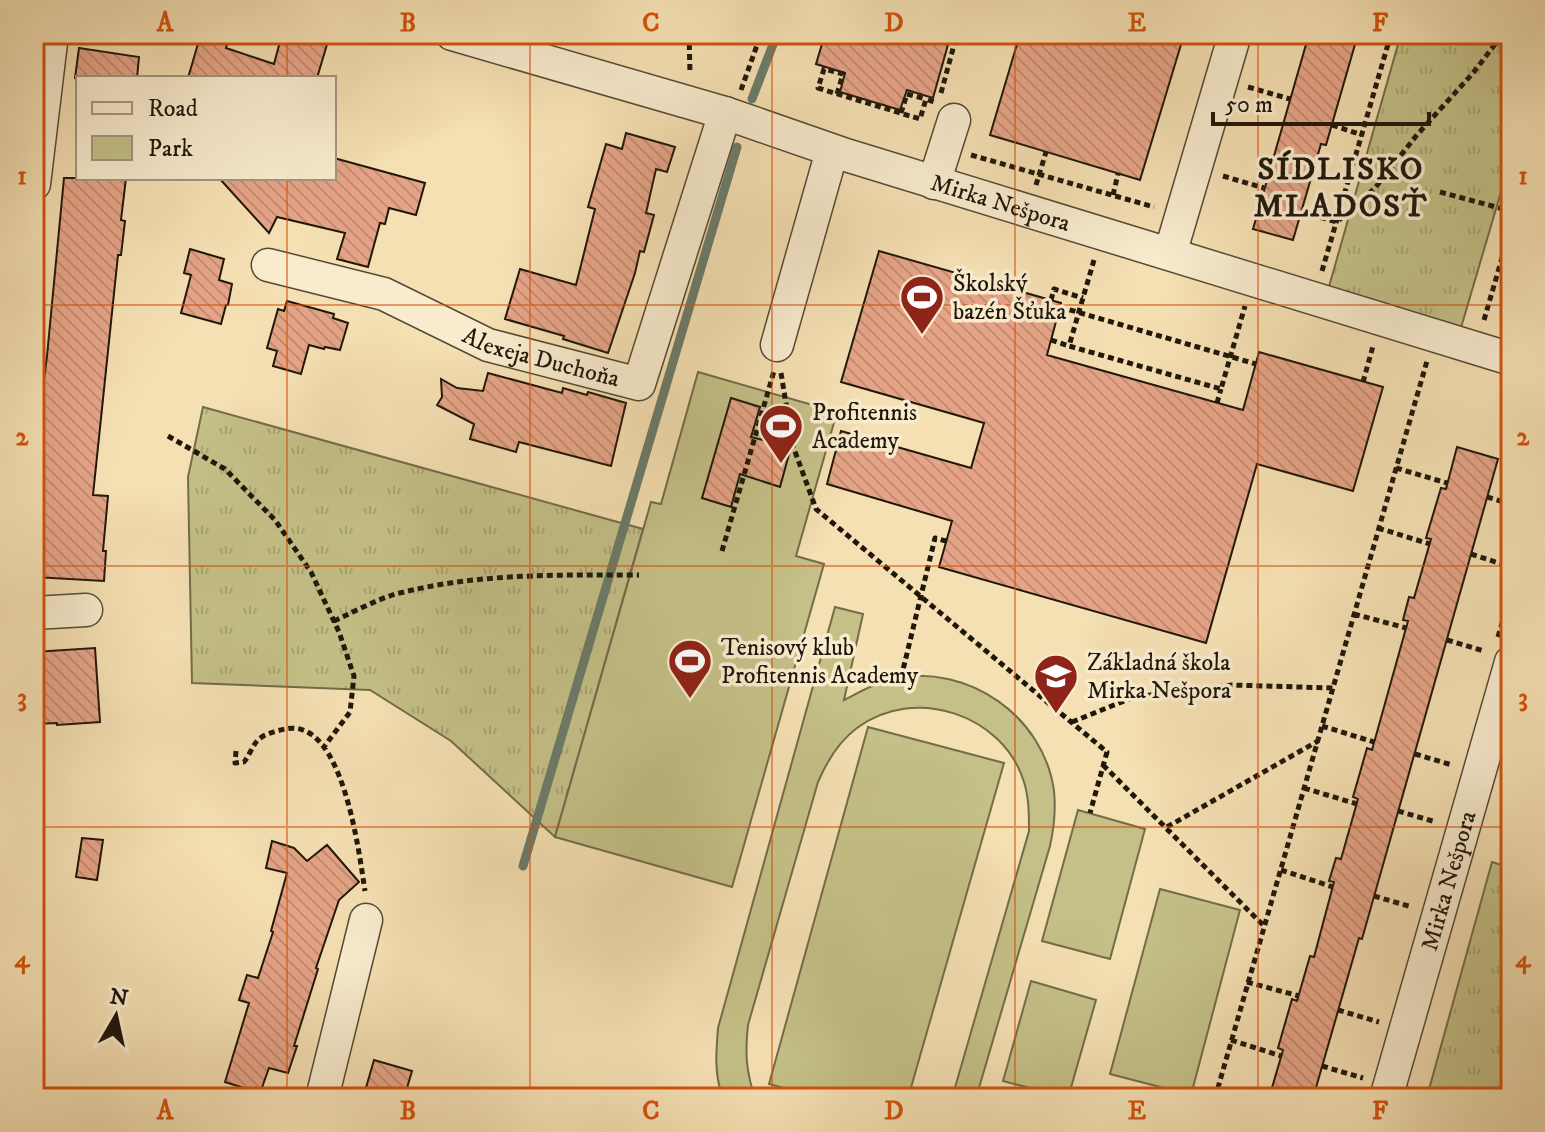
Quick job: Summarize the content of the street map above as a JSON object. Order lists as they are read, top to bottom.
{
  "streets": {
    "street": ["Mirka Nešpora", "Alexeja Duchoňa"]
  },
  "crossings": [
    ["Mirka Nešpora", "Alexeja Duchoňa"]
  ],
  "districts": ["SÍDLISKO MLADOSŤ"],
  "places": {
    "sports": ["Školský bazén Šťuka", "Profitennis Academy", "Tenisový klub Profitennis Academy"],
    "school or university": ["Základná škola Mirka Nešpora"]
  },
  "legend": ["Road", "Park"],
  "scale_bar": "50 m",
  "north": "top",
  "grid": {
    "columns": [
      "A",
      "B",
      "C",
      "D",
      "E",
      "F"
    ],
    "rows": [
      "1",
      "2",
      "3",
      "4"
    ]
  }
}
